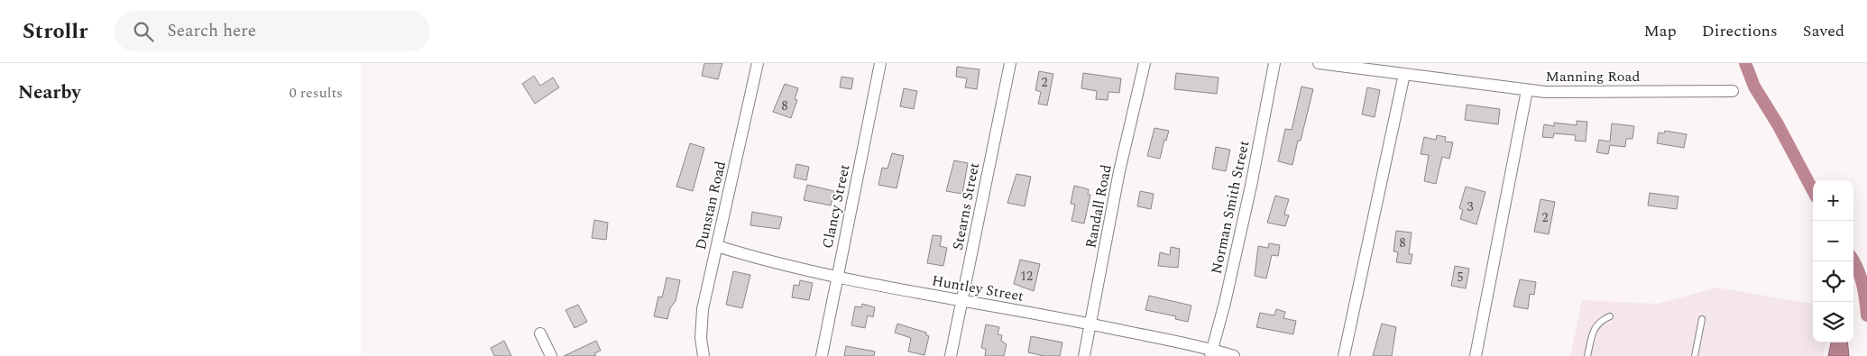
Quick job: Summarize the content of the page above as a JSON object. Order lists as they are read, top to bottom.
{
  "streets": {
    "street": [
      "Manning Road",
      "Dunstan Road",
      "Clancy Street",
      "Stearns Street",
      "Randall Road",
      "Norman Smith Street",
      "Huntley Street"
    ]
  },
  "crossings": [
    ["Dunstan Road", "Huntley Street"],
    ["Clancy Street", "Huntley Street"],
    ["Stearns Street", "Huntley Street"],
    ["Randall Road", "Huntley Street"],
    ["Norman Smith Street", "Huntley Street"]
  ],
  "house_numbers": [
    "2",
    "8",
    "3",
    "2",
    "8",
    "12",
    "5"
  ],
  "page": {
    "header": "Strollr",
    "search": "Search here",
    "nav": ["Map", "Directions", "Saved"],
    "heading": ["Nearby", "0 results"],
    "map_buttons": ["+", "−"]
  }
}
